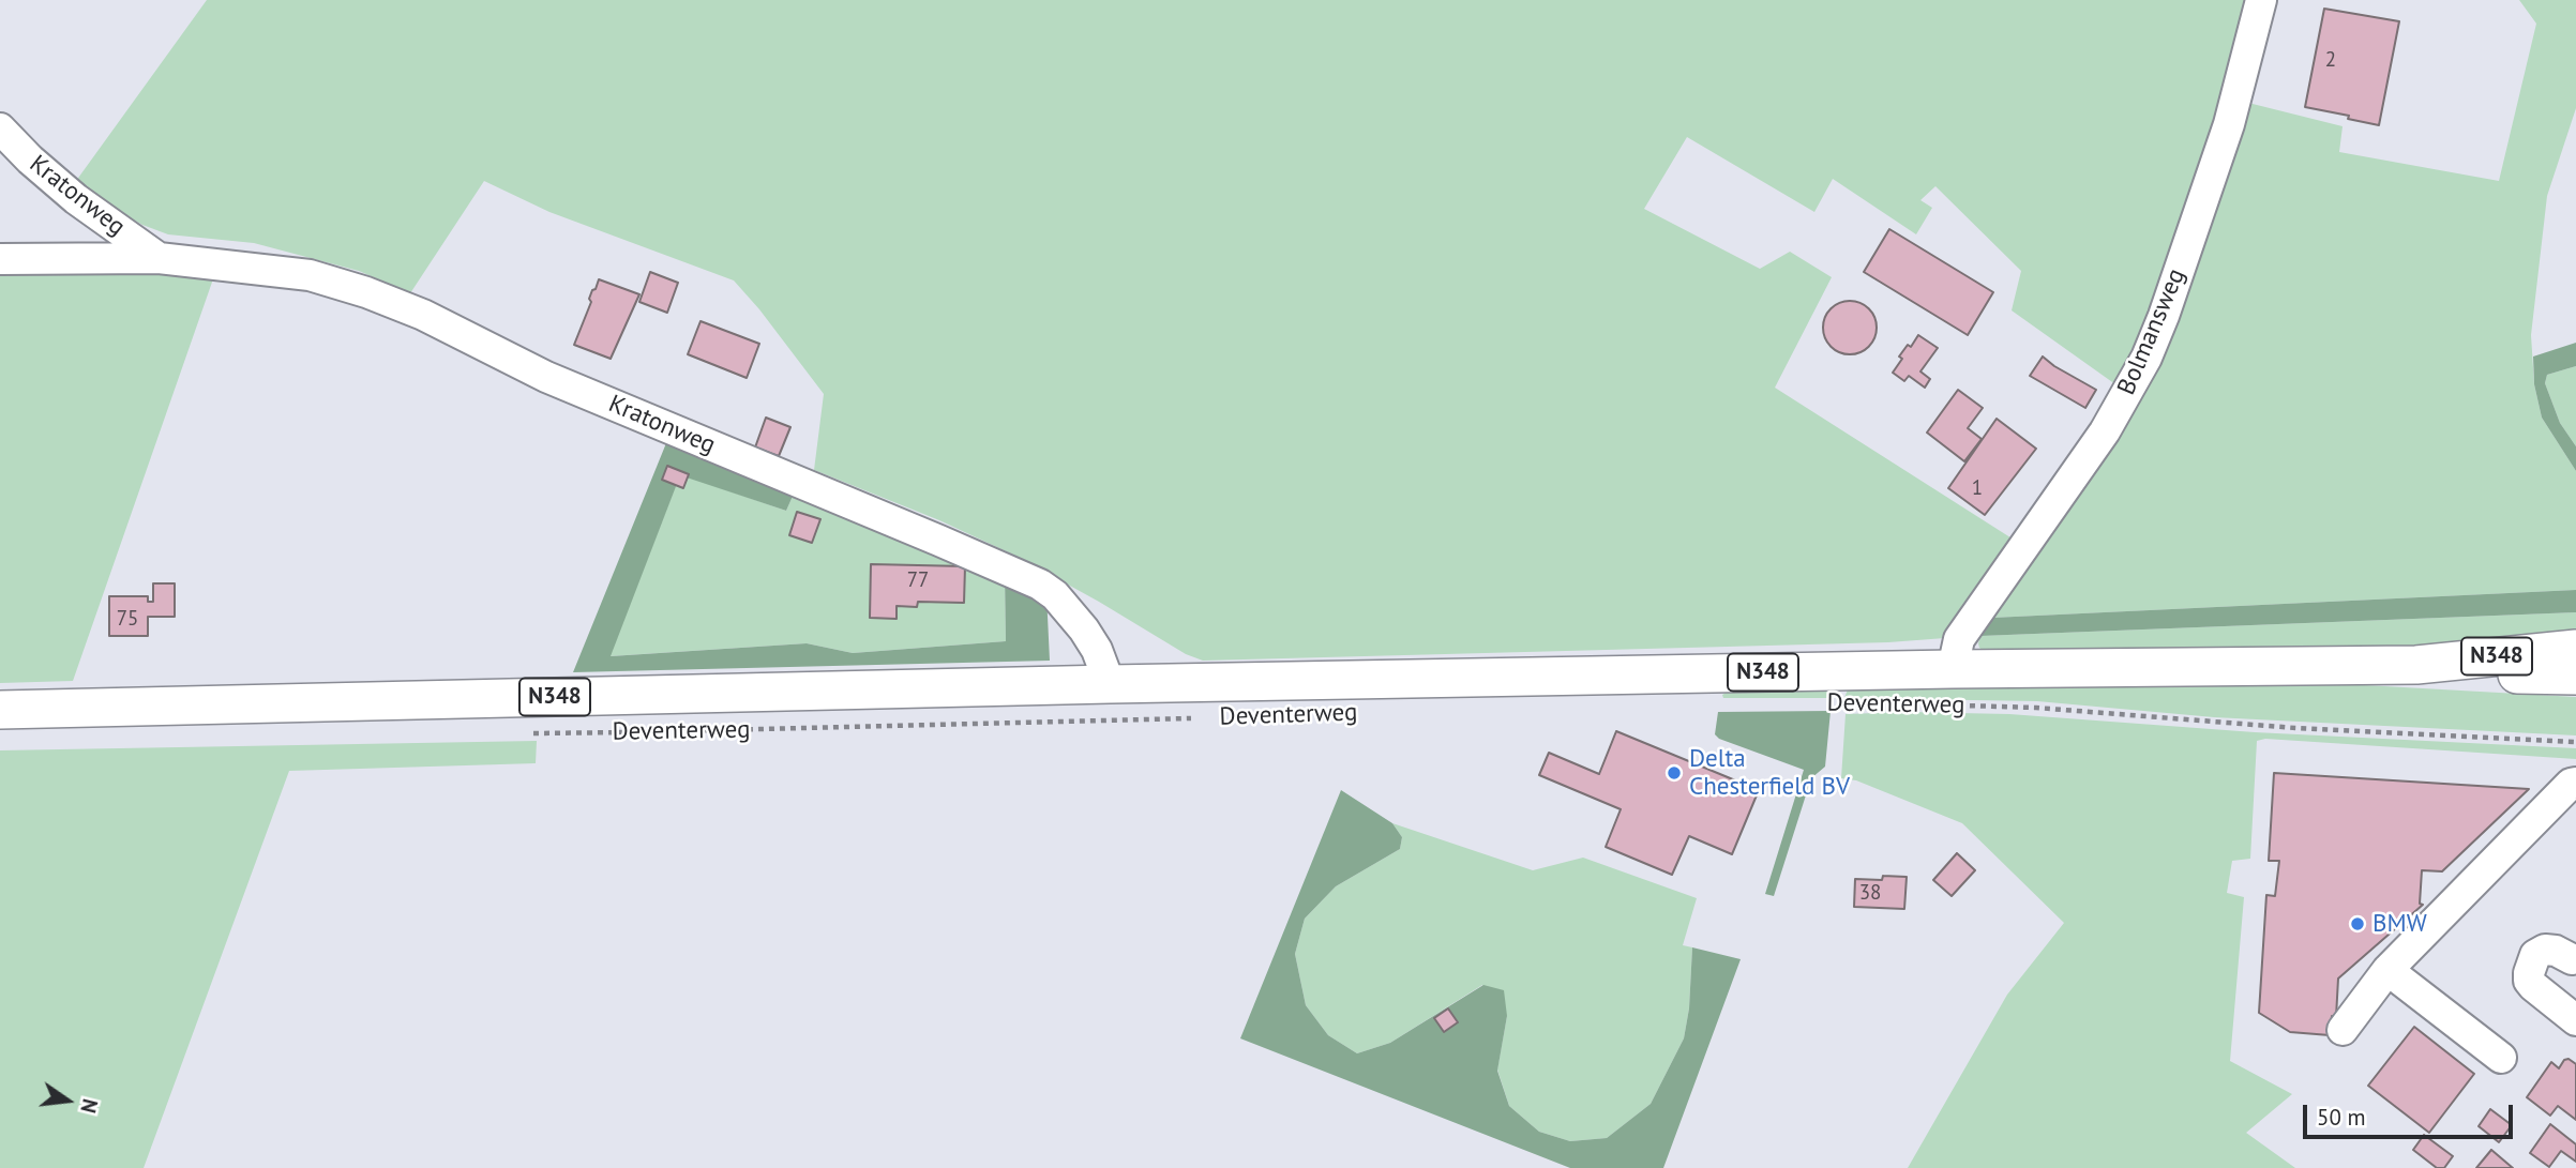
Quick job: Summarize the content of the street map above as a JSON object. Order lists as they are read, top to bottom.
{
  "streets": {
    "main road": ["N348", "Deventerweg"],
    "street": ["Kratonweg", "Bolmansweg"]
  },
  "crossings": [
    ["Kratonweg", "Deventerweg"],
    ["Bolmansweg", "Deventerweg"]
  ],
  "places": ["Delta Chesterfield BV", "BMW"],
  "house_numbers": [
    "2",
    "1",
    "77",
    "75",
    "38"
  ],
  "scale_bar": "50 m",
  "north": "right"
}
